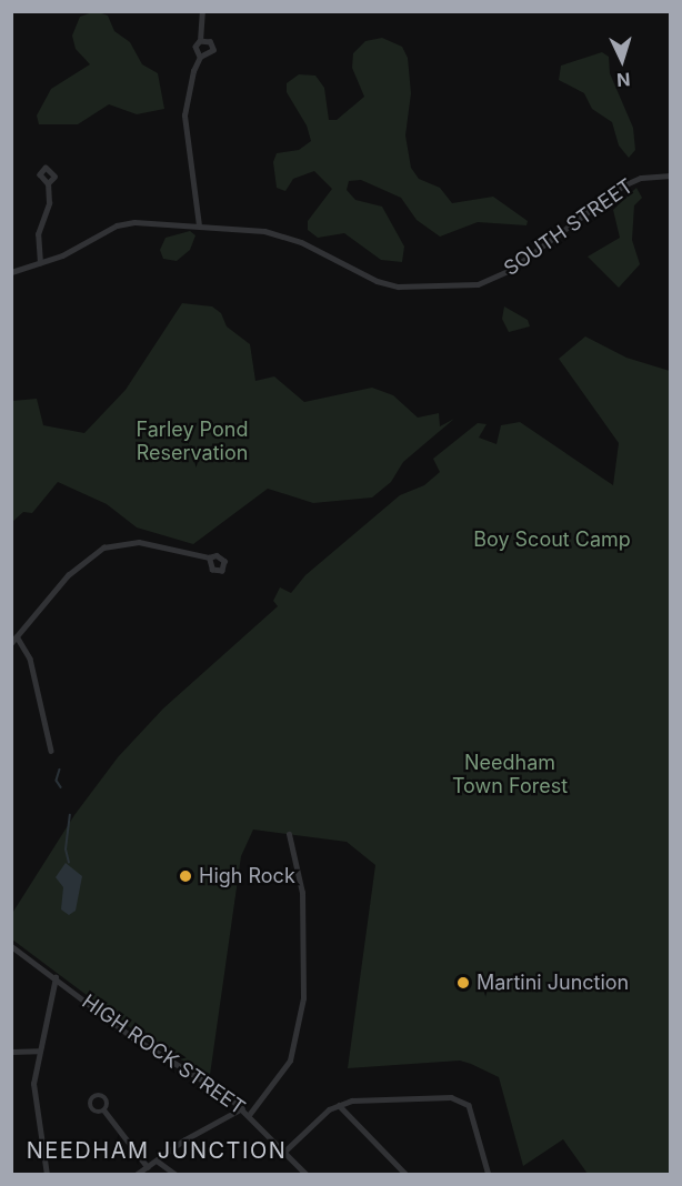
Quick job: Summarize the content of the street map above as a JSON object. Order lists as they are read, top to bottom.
{
  "streets": {
    "street": ["SOUTH STREET", "HIGH ROCK STREET"]
  },
  "districts": ["NEEDHAM JUNCTION"],
  "parks": ["Farley Pond Reservation", "Boy Scout Camp", "Needham Town Forest"],
  "places": ["High Rock", "Martini Junction"],
  "north": "bottom"
}
